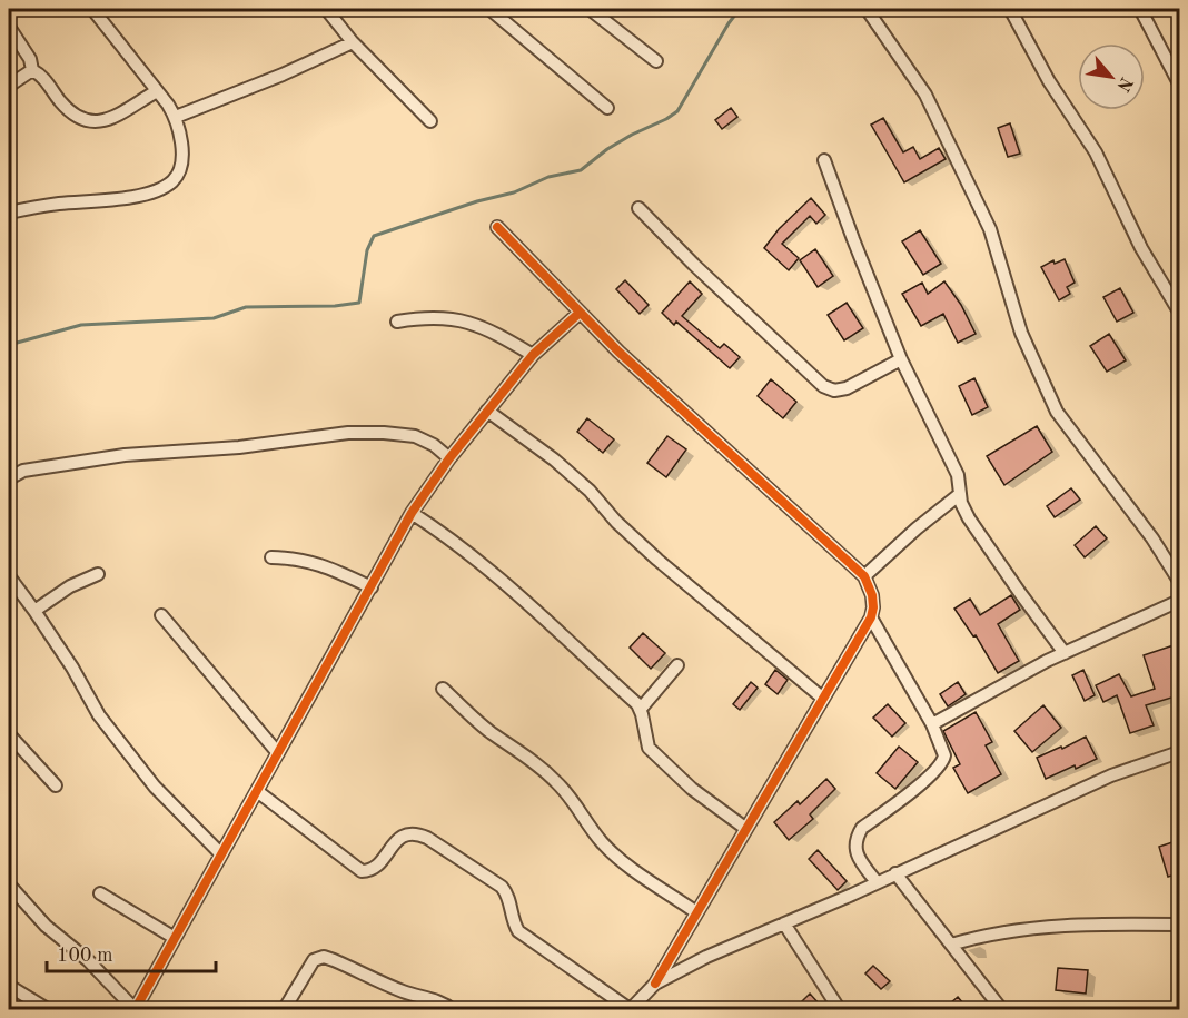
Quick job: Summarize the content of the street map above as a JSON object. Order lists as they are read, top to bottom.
{
  "scale_bar": "100 m",
  "north": "bottom right"
}
